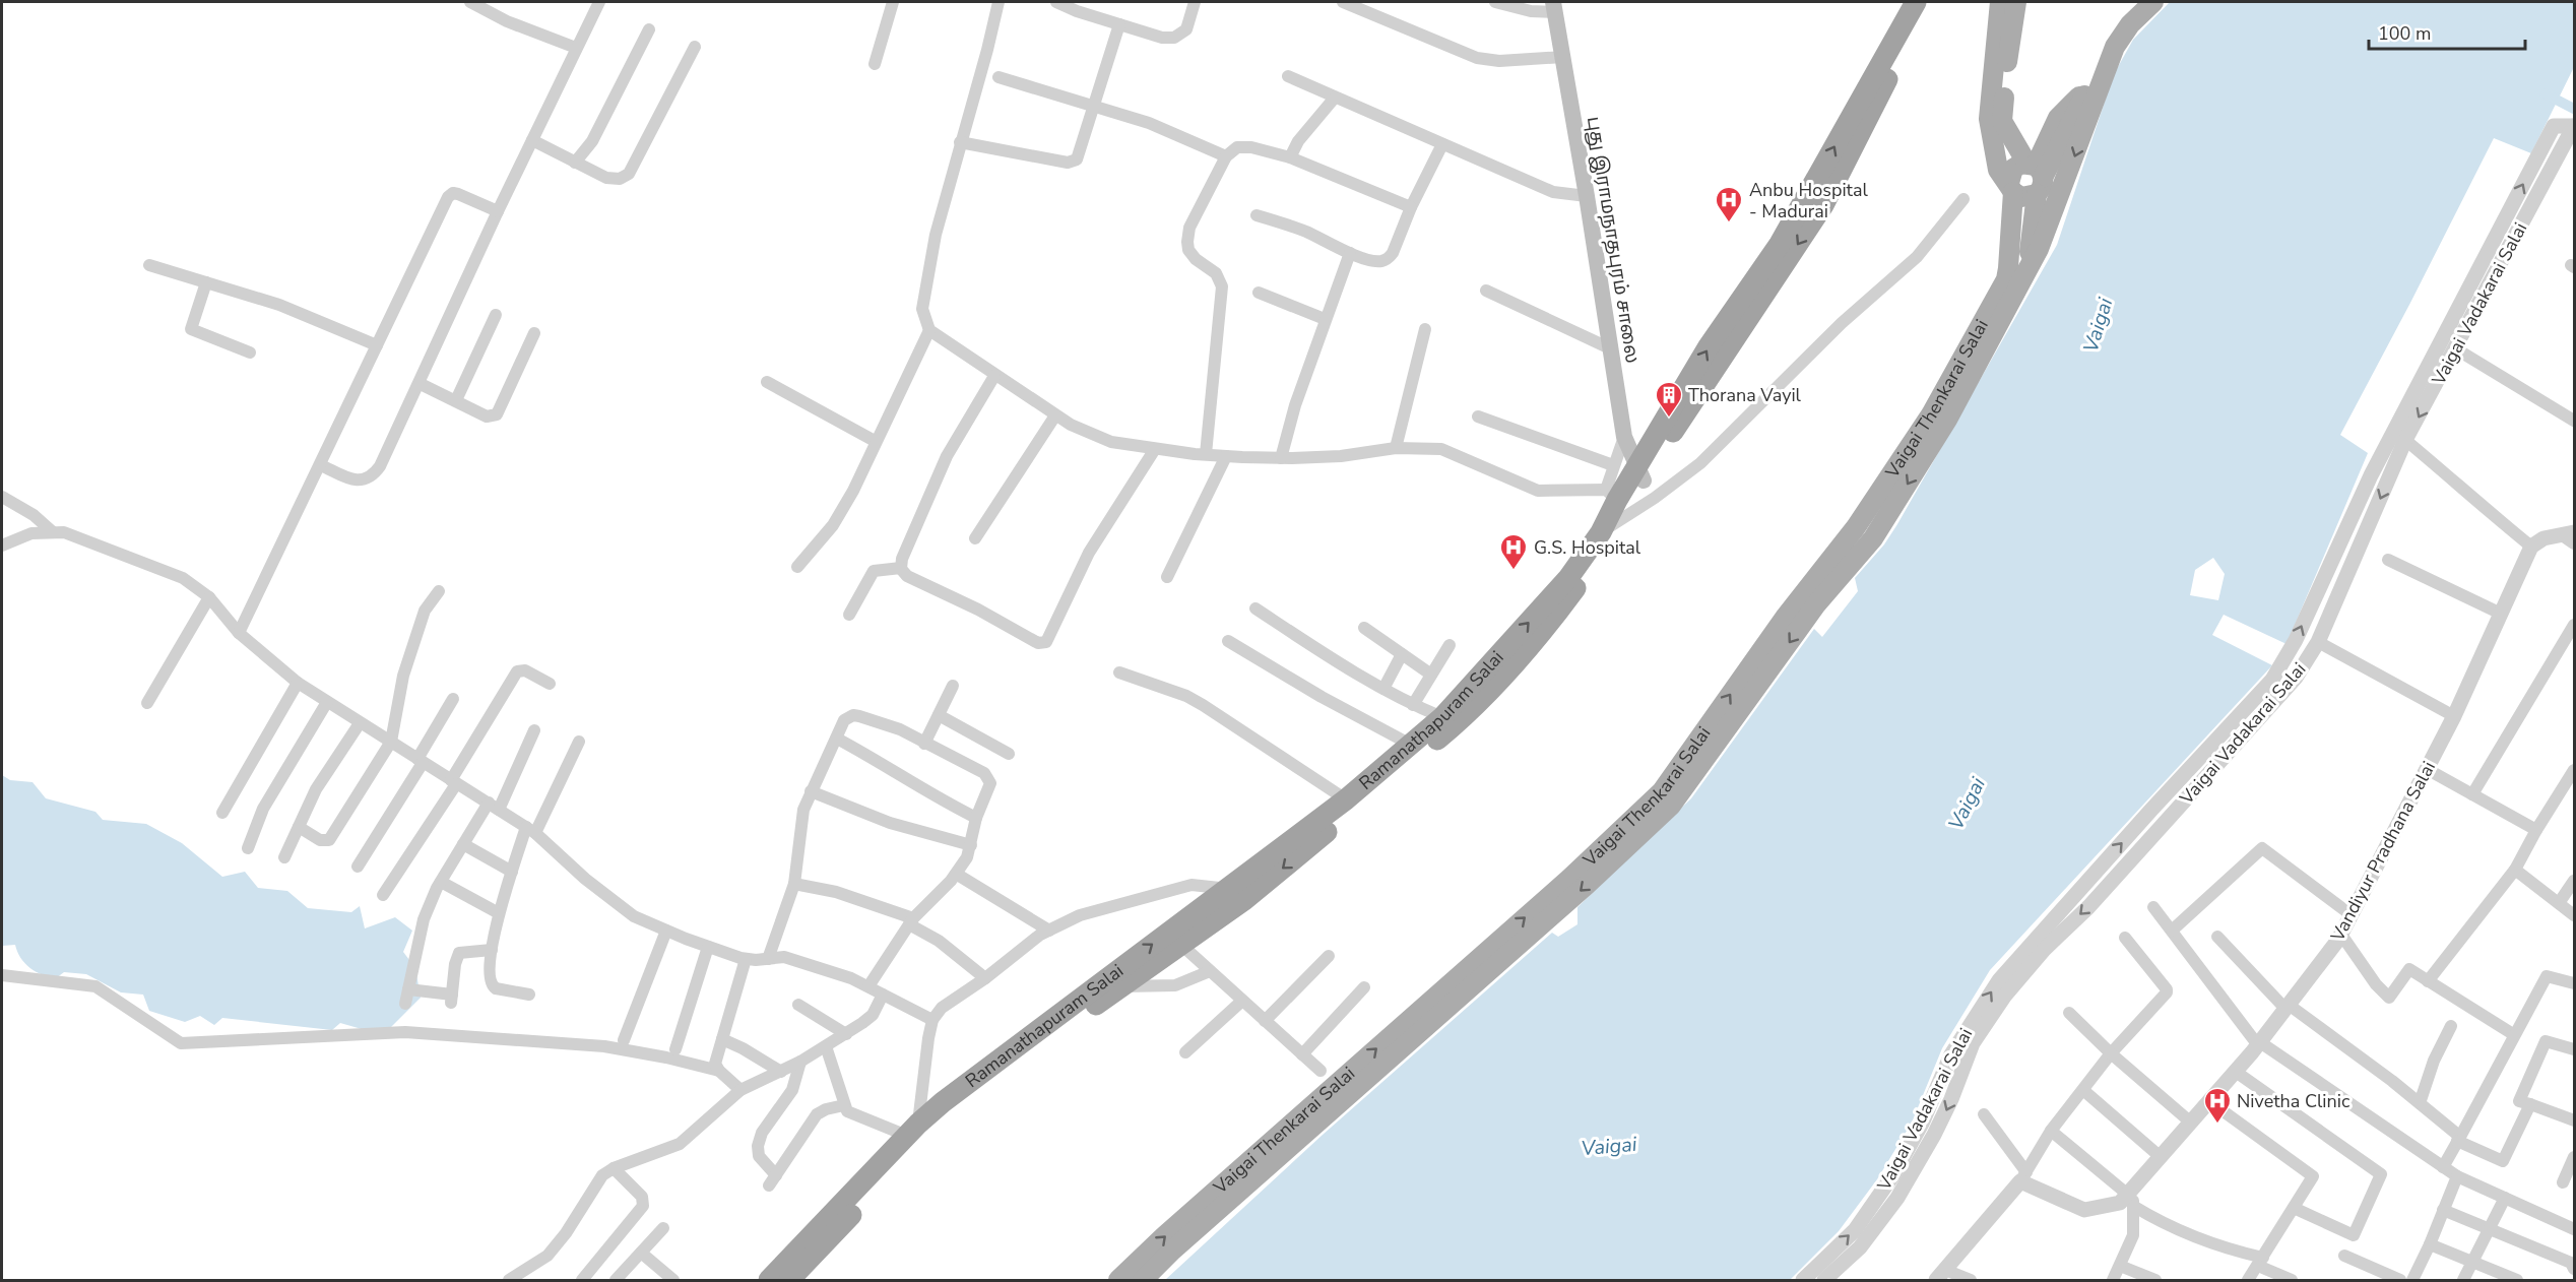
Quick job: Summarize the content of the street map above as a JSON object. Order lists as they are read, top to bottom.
{
  "streets": {
    "highway": ["Ramanathapuram Salai"],
    "main road": ["புது இராமநாதபுரம் சாலை", "Vaigai Thenkarai Salai"],
    "street": ["Vaigai Vadakarai Salai", "Vandiyur Pradhana Salai"]
  },
  "crossings": [
    ["புது இராமநாதபுரம் சாலை", "Ramanathapuram Salai"]
  ],
  "water": ["Vaigai"],
  "places": {
    "hospital": ["Anbu Hospital - Madurai", "G.S. Hospital", "Nivetha Clinic"],
    "building": ["Thorana Vayil"]
  },
  "scale_bar": "100 m"
}
